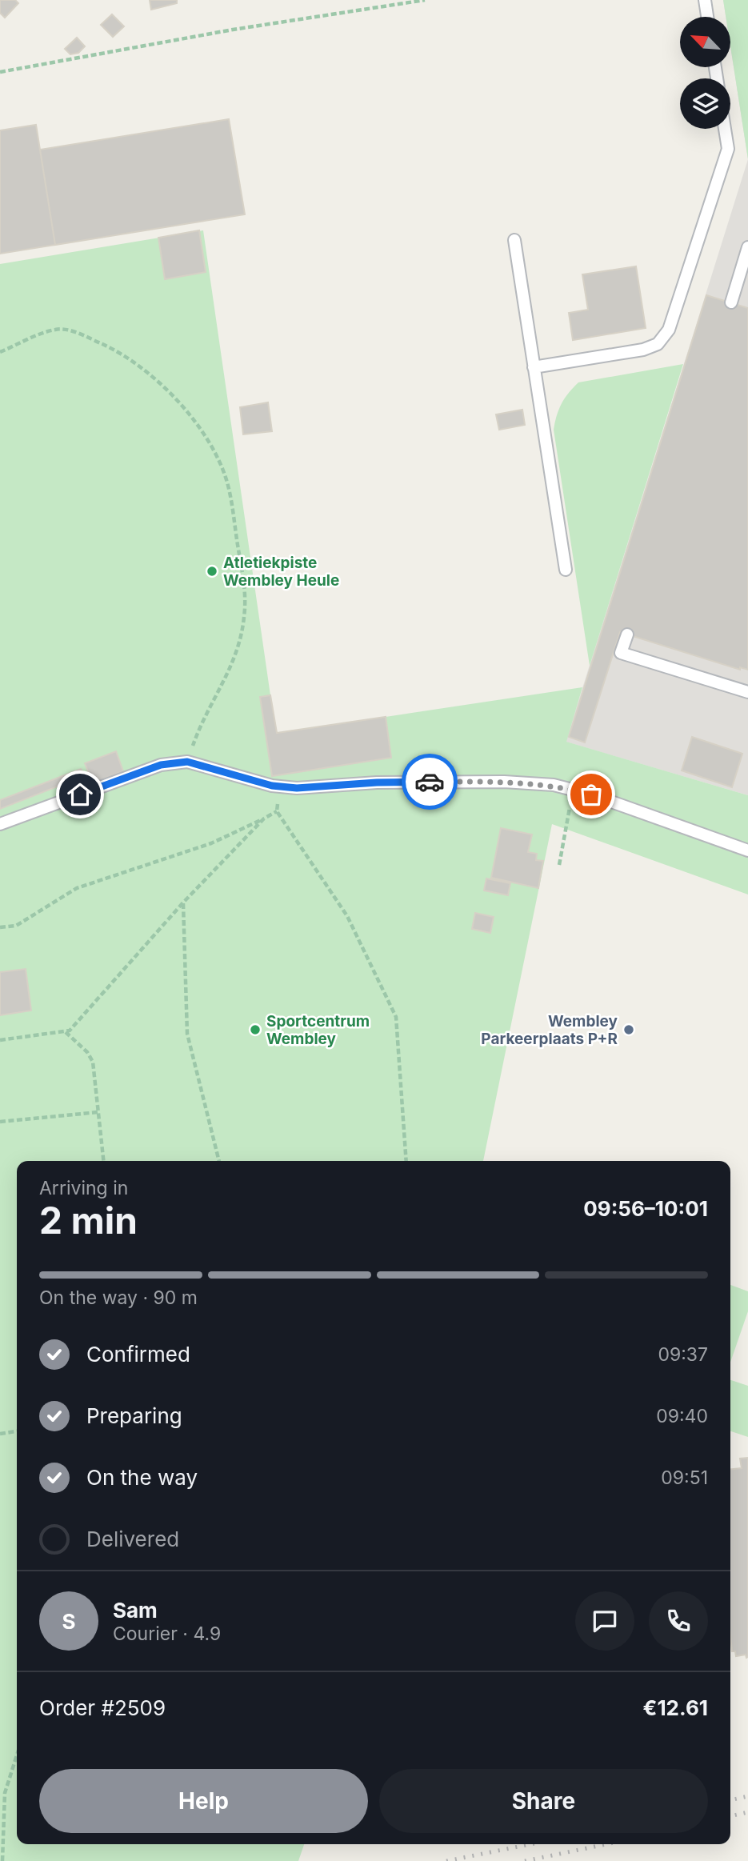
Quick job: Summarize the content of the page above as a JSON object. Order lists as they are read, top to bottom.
{
  "places": ["Atletiekpiste Wembley Heule", "Sportcentrum Wembley", "Wembley Parkeerplaats P+R"],
  "north": "top left",
  "page": {
    "heading": ["2 min", "Arriving in", "09:56–10:01"],
    "panel": [
      "Sam",
      "Courier · 4.9",
      "Order #2509",
      "€12.61"
    ],
    "bar": "On the way · 90 m",
    "list": [
      ["Confirmed", "09:37"],
      ["Preparing", "09:40"],
      ["On the way", "09:51"],
      "Delivered"
    ],
    "round": "S",
    "buttons": ["Help", "Share"]
  }
}
